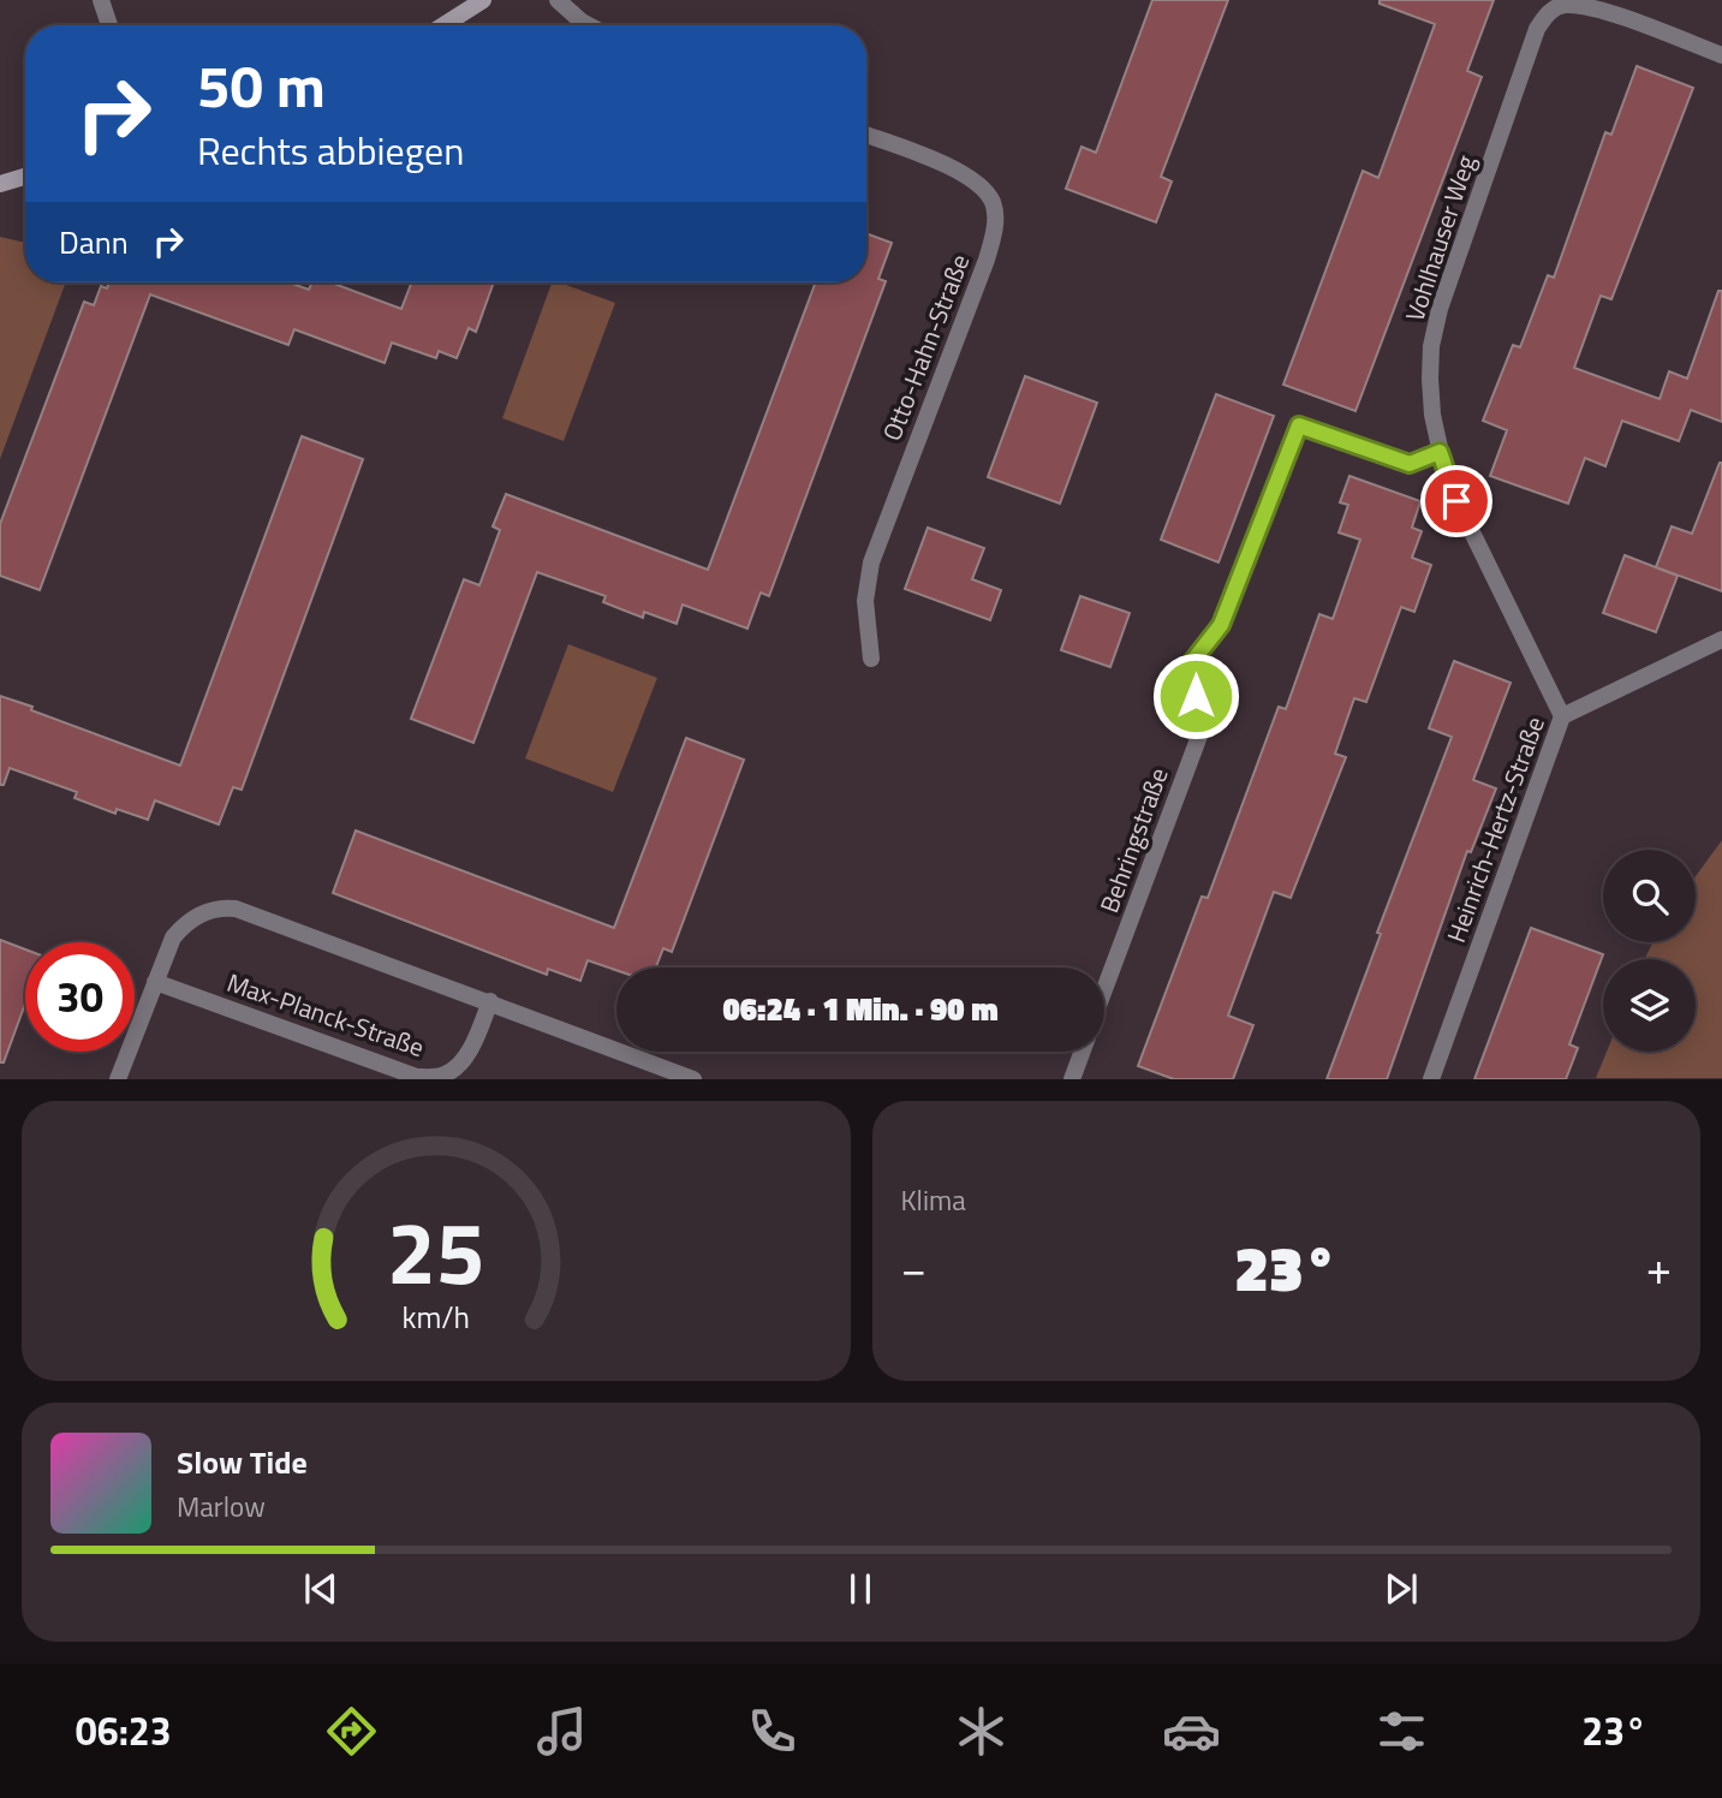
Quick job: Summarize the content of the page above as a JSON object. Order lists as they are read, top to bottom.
{
  "streets": {
    "street": [
      "Vohlhauser Weg",
      "Otto-Hahn-Straße",
      "Heinrich-Hertz-Straße",
      "Behringstraße",
      "Max-Planck-Straße"
    ]
  },
  "crossings": [
    ["Vohlhauser Weg", "Heinrich-Hertz-Straße"],
    ["Vohlhauser Weg", "Behringstraße"]
  ],
  "page": {
    "turn": ["50 m", "Rechts abbiegen"],
    "then": "Dann",
    "limit": "30",
    "trip": "06:24 · 1 Min. · 90 m",
    "tile": "Klima",
    "heat": ["−", "23°", "+"],
    "song": ["Slow Tide", "Marlow"],
    "tabs": ["06:23", "23°"],
    "gauge": ["25", "km/h"]
  }
}
